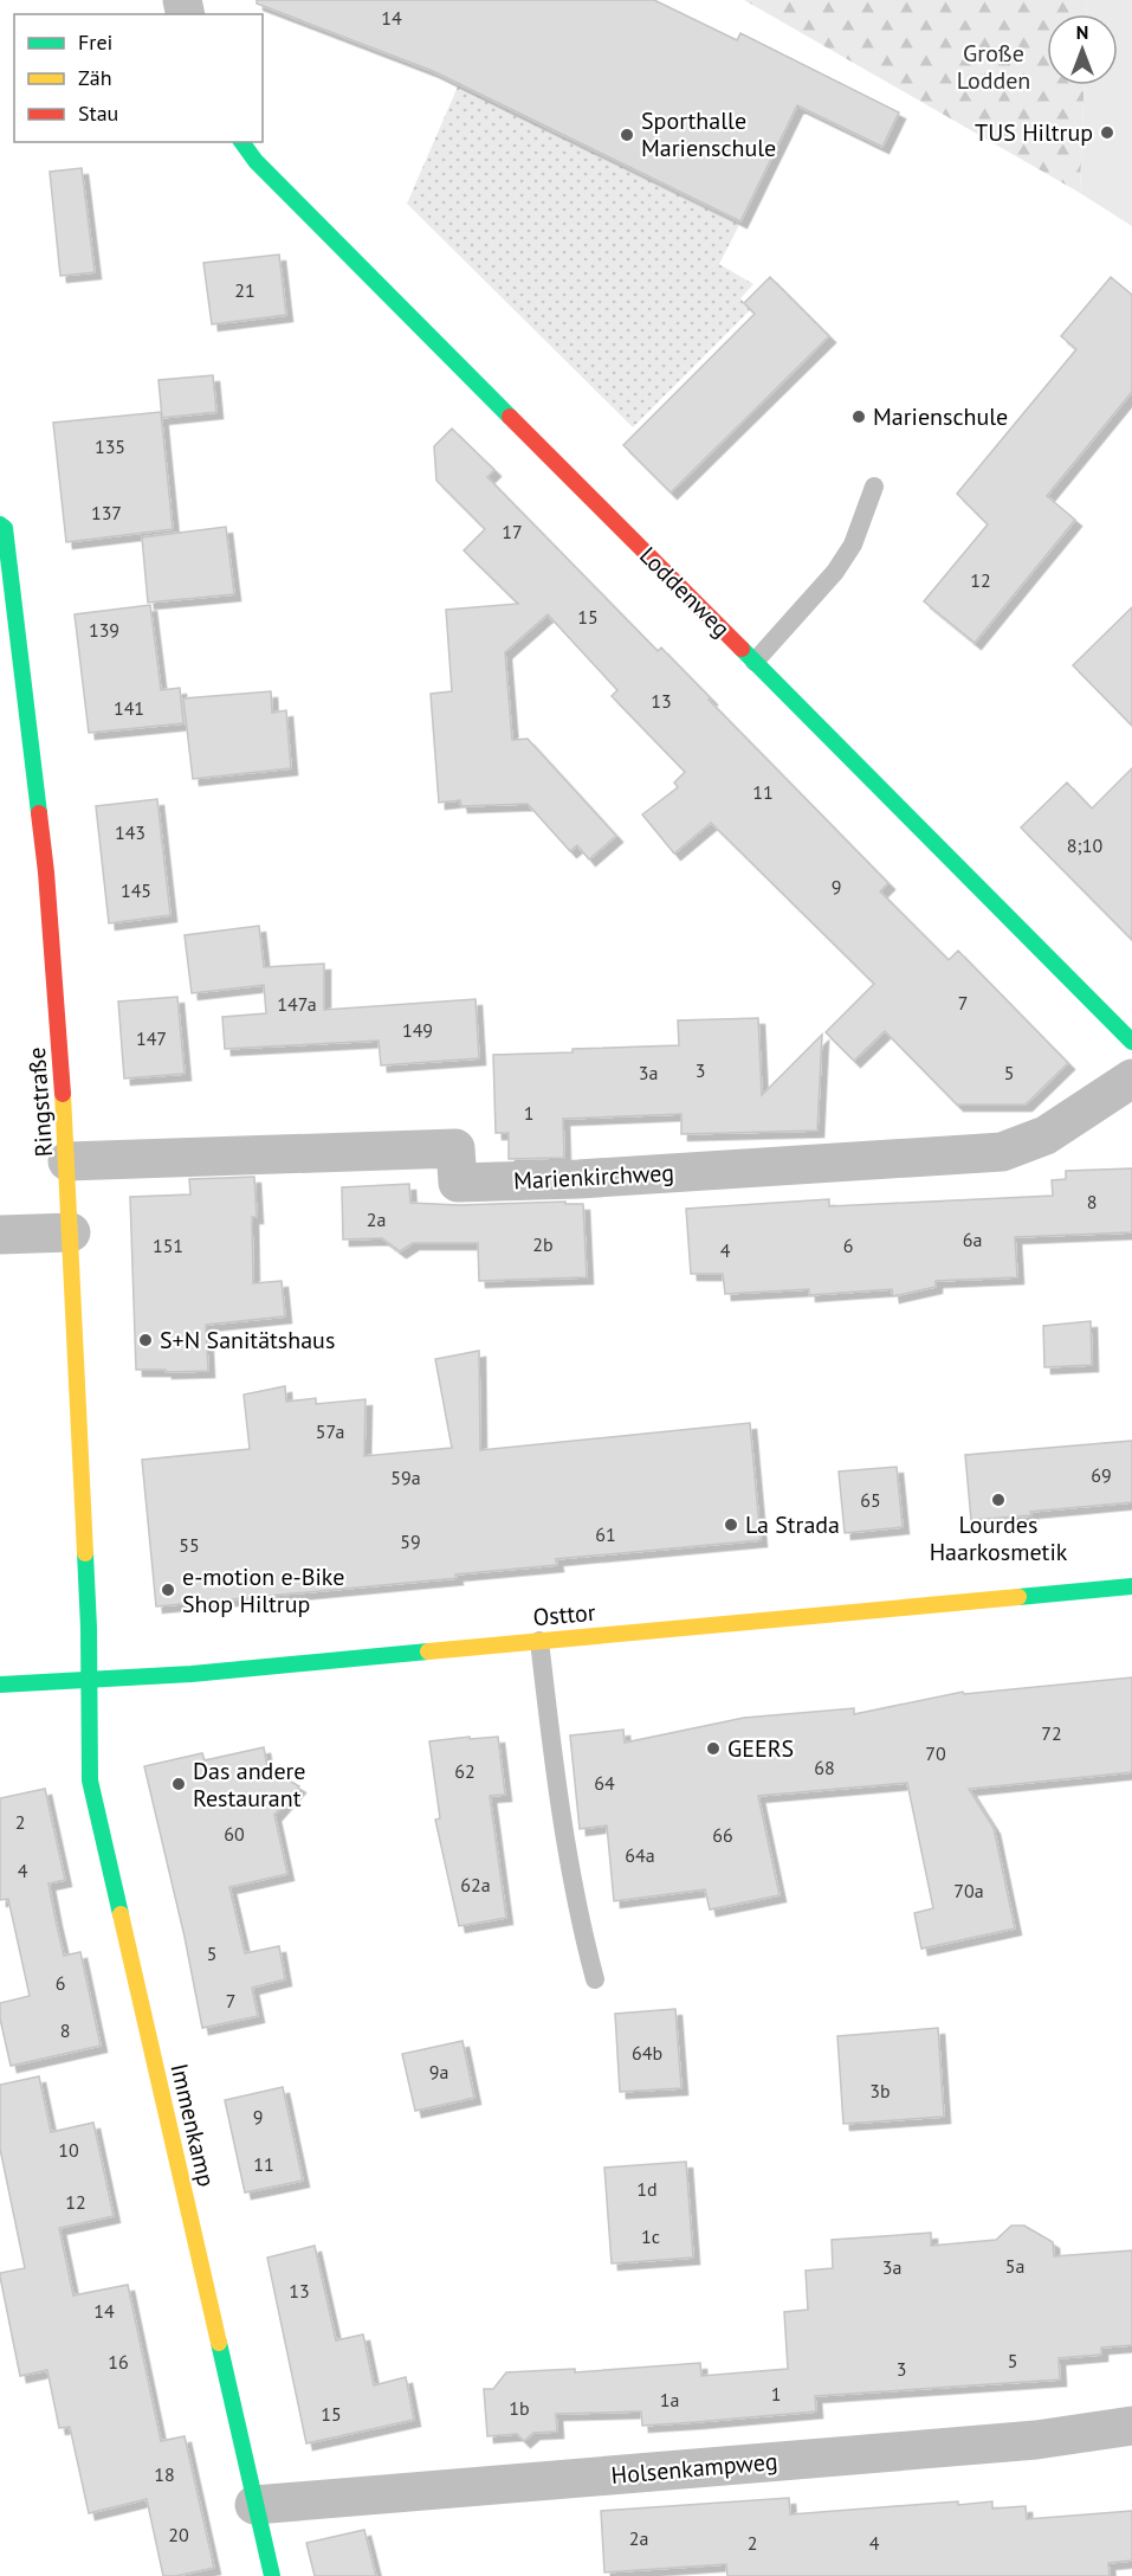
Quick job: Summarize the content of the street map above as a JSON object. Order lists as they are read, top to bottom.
{
  "streets": {
    "street": [
      "Loddenweg",
      "Ringstraße",
      "Marienkirchweg",
      "Osttor",
      "Immenkamp",
      "Holsenkampweg"
    ]
  },
  "crossings": [
    ["Ringstraße", "Marienkirchweg"],
    ["Ringstraße", "Osttor"],
    ["Ringstraße", "Immenkamp"],
    ["Osttor", "Immenkamp"],
    ["Immenkamp", "Holsenkampweg"]
  ],
  "parks": ["Große Lodden"],
  "places": [
    "TUS Hiltrup",
    "Sporthalle Marienschule",
    "Marienschule",
    "S+N Sanitätshaus",
    "Lourdes Haarkosmetik",
    "La Strada",
    "e-motion e-Bike Shop Hiltrup",
    "GEERS",
    "Das andere Restaurant"
  ],
  "house_numbers": [
    "14",
    "21",
    "135",
    "137",
    "17",
    "12",
    "15",
    "139",
    "13",
    "141",
    "11",
    "143",
    "8;10",
    "9",
    "145",
    "7",
    "147a",
    "149",
    "147",
    "3",
    "3a",
    "5",
    "1",
    "8",
    "2a",
    "6a",
    "2b",
    "151",
    "6",
    "4",
    "57a",
    "69",
    "59a",
    "65",
    "61",
    "59",
    "55",
    "72",
    "70",
    "68",
    "62",
    "64",
    "2",
    "60",
    "66",
    "64a",
    "4",
    "62a",
    "70a",
    "5",
    "6",
    "7",
    "8",
    "64b",
    "9a",
    "3b",
    "9",
    "10",
    "11",
    "1d",
    "12",
    "1c",
    "5a",
    "3a",
    "13",
    "14",
    "5",
    "16",
    "3",
    "1",
    "1a",
    "1b",
    "15",
    "18",
    "20",
    "2a",
    "2",
    "4"
  ],
  "legend": ["Frei", "Zäh", "Stau"],
  "north": "top"
}
